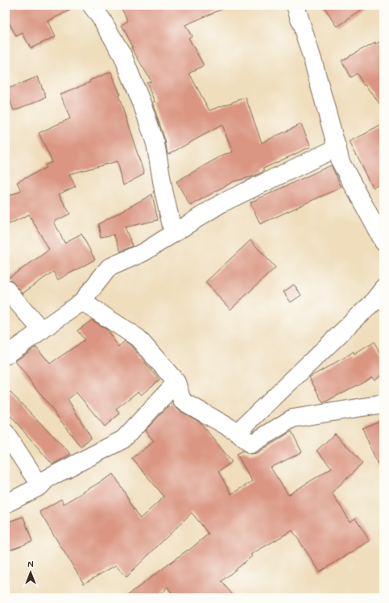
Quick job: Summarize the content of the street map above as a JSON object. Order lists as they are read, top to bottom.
{
  "north": "top"
}
